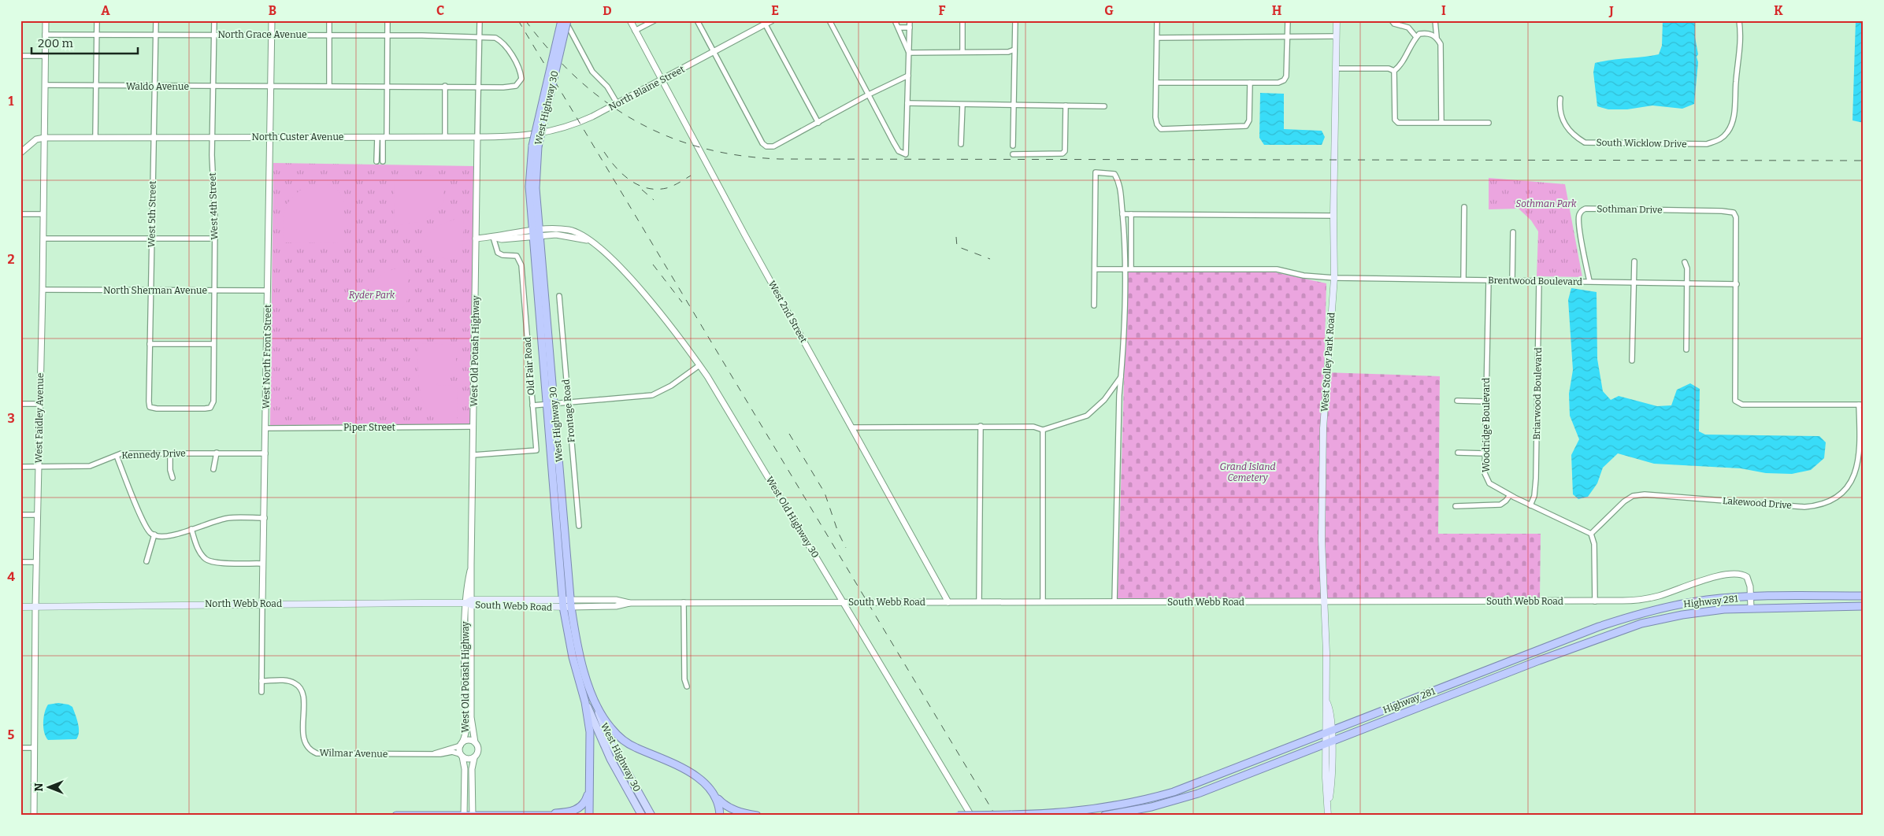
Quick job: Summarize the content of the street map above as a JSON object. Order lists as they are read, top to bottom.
{
  "streets": {
    "highway": ["West Highway 30", "Highway 281"],
    "main road": ["West Stolley Park Road", "South Webb Road", "North Webb Road"],
    "street": [
      "North Grace Avenue",
      "Waldo Avenue",
      "North Blaine Street",
      "North Custer Avenue",
      "South Wicklow Drive",
      "West 4th Street",
      "Sothman Drive",
      "West 5th Street",
      "Brentwood Boulevard",
      "North Sherman Avenue",
      "West 2nd Street",
      "West Old Potash Highway",
      "West North Front Street",
      "Old Fair Road",
      "Briarwood Boulevard",
      "Frontage Road",
      "West Faidley Avenue",
      "Woodridge Boulevard",
      "Piper Street",
      "Kennedy Drive",
      "Lakewood Drive",
      "West Old Highway 30",
      "Wilmar Avenue"
    ]
  },
  "crossings": [
    ["North Grace Avenue", "Waldo Avenue"],
    ["North Grace Avenue", "West 4th Street"],
    ["North Grace Avenue", "West 5th Street"],
    ["North Grace Avenue", "West North Front Street"],
    ["North Grace Avenue", "West Faidley Avenue"],
    ["Waldo Avenue", "West 4th Street"],
    ["Waldo Avenue", "West 5th Street"],
    ["Waldo Avenue", "West North Front Street"],
    ["Waldo Avenue", "West Faidley Avenue"],
    ["North Blaine Street", "North Custer Avenue"],
    ["North Blaine Street", "West 2nd Street"],
    ["West Highway 30", "West Old Highway 30"],
    ["West Highway 30", "South Webb Road"],
    ["North Custer Avenue", "West 4th Street"],
    ["North Custer Avenue", "West 5th Street"],
    ["North Custer Avenue", "West Old Potash Highway"],
    ["North Custer Avenue", "West North Front Street"],
    ["North Custer Avenue", "West Faidley Avenue"],
    ["West 4th Street", "West 5th Street"],
    ["West 4th Street", "North Sherman Avenue"],
    ["Sothman Drive", "Brentwood Boulevard"],
    ["West 5th Street", "North Sherman Avenue"],
    ["Brentwood Boulevard", "West Stolley Park Road"],
    ["Brentwood Boulevard", "Briarwood Boulevard"],
    ["Brentwood Boulevard", "Woodridge Boulevard"],
    ["North Sherman Avenue", "West North Front Street"],
    ["North Sherman Avenue", "West Faidley Avenue"],
    ["West 2nd Street", "South Webb Road"],
    ["West Old Potash Highway", "Old Fair Road"],
    ["West Old Potash Highway", "Piper Street"],
    ["West Old Potash Highway", "West Old Highway 30"],
    ["West Old Potash Highway", "South Webb Road"],
    ["West Old Potash Highway", "North Webb Road"],
    ["West Old Potash Highway", "Wilmar Avenue"],
    ["West North Front Street", "Piper Street"],
    ["West North Front Street", "Kennedy Drive"],
    ["West North Front Street", "North Webb Road"],
    ["West North Front Street", "Wilmar Avenue"],
    ["West Stolley Park Road", "South Webb Road"],
    ["West Stolley Park Road", "Highway 281"],
    ["Old Fair Road", "West Old Highway 30"],
    ["Briarwood Boulevard", "Woodridge Boulevard"],
    ["West Faidley Avenue", "Kennedy Drive"],
    ["West Faidley Avenue", "North Webb Road"],
    ["Woodridge Boulevard", "Lakewood Drive"],
    ["West Old Highway 30", "South Webb Road"],
    ["South Webb Road", "Highway 281"],
    ["South Webb Road", "North Webb Road"]
  ],
  "parks": ["Sothman Park", "Ryder Park", "Grand Island Cemetery"],
  "scale_bar": "200 m",
  "north": "left",
  "grid": {
    "columns": [
      "A",
      "B",
      "C",
      "D",
      "E",
      "F",
      "G",
      "H",
      "I",
      "J",
      "K"
    ],
    "rows": [
      "1",
      "2",
      "3",
      "4",
      "5"
    ]
  }
}
